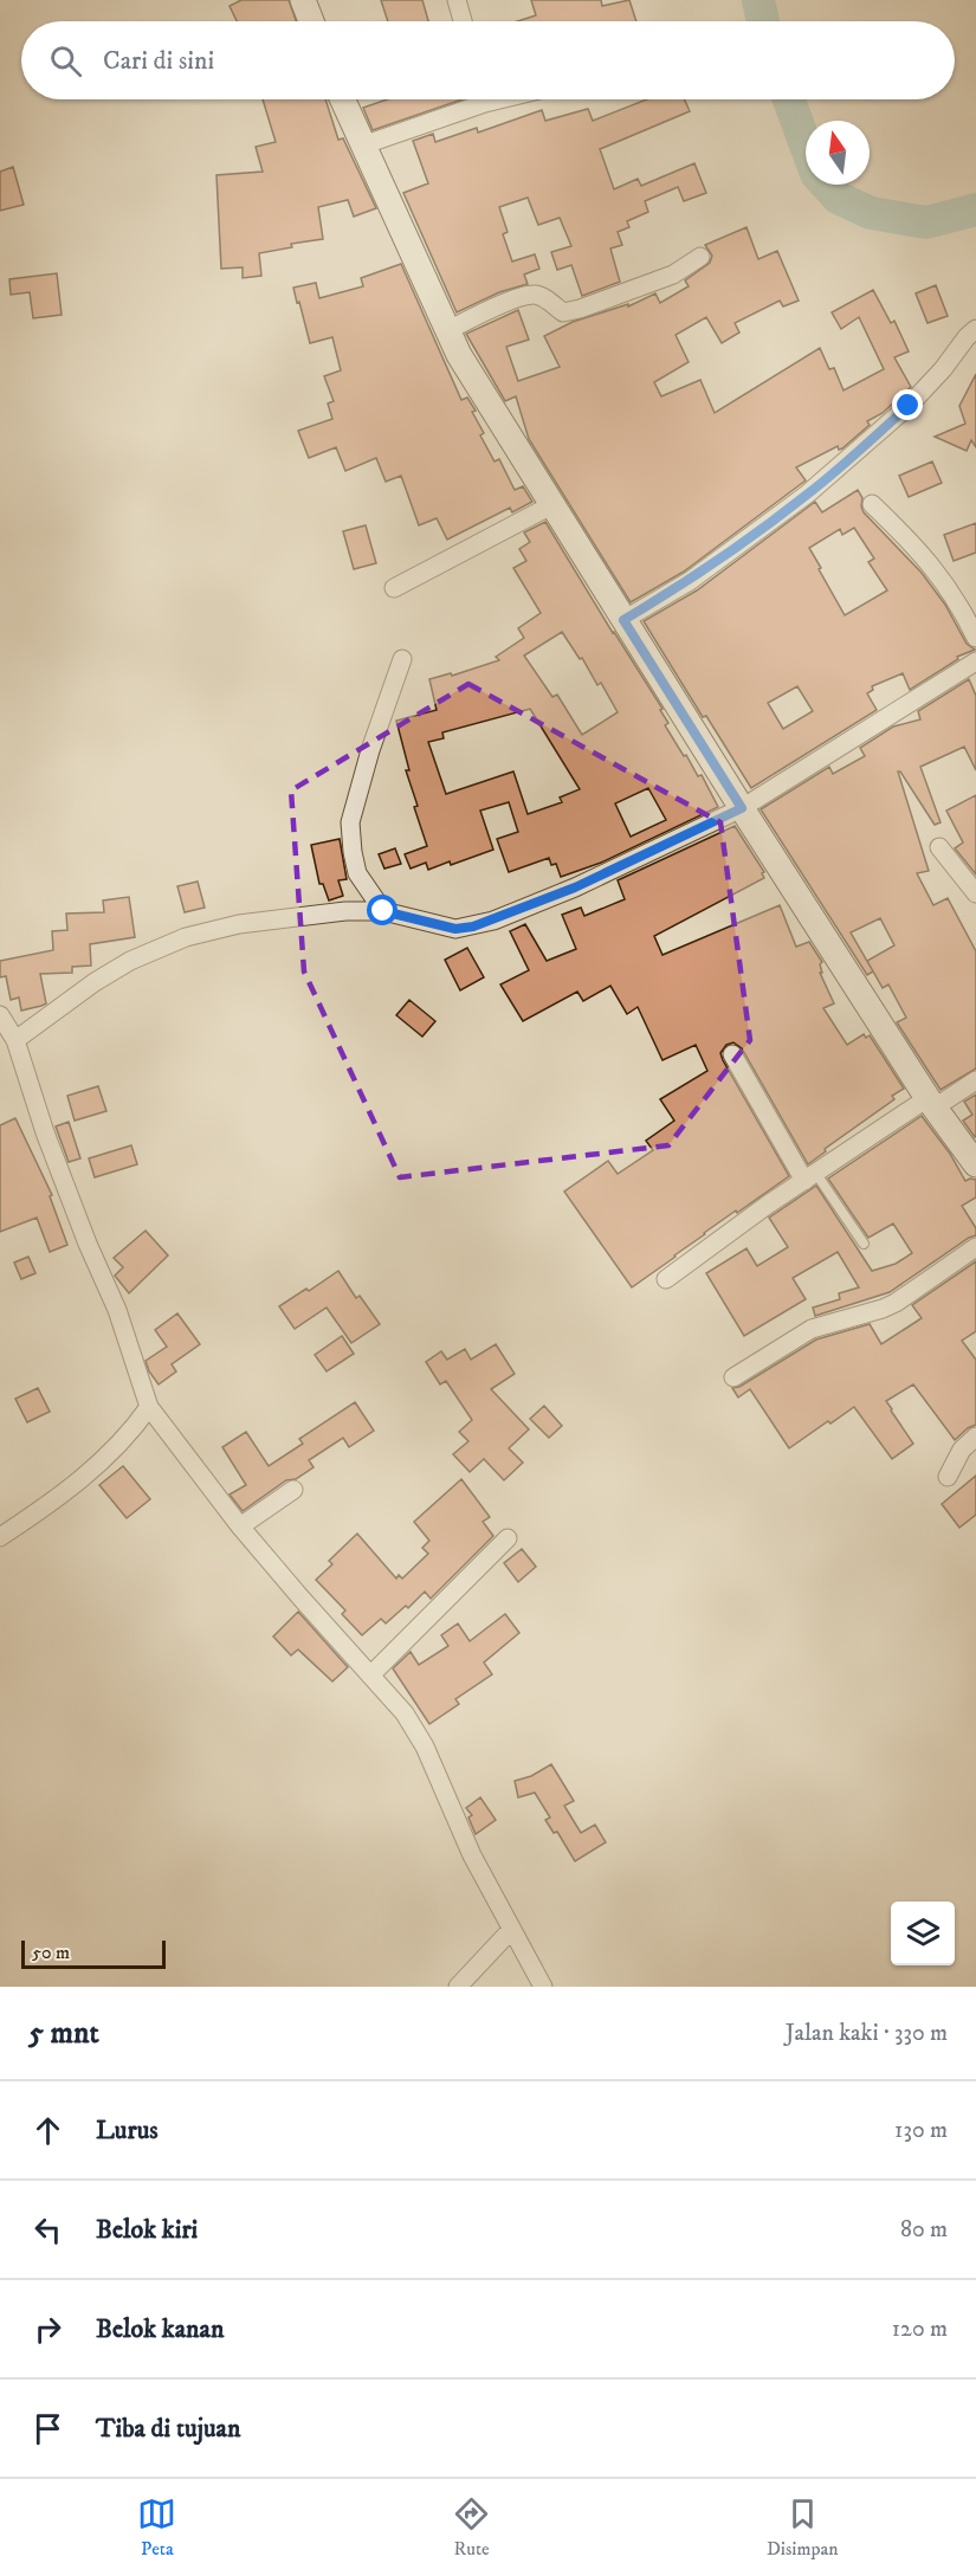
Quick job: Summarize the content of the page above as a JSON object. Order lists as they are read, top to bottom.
{
  "scale_bar": "50 m",
  "north": "top",
  "page": {
    "search": "Cari di sini",
    "scale": "50 m",
    "heading": ["5 mnt", "Jalan kaki · 330 m"],
    "list": [
      ["Lurus", "130 m"],
      ["Belok kiri", "80 m"],
      ["Belok kanan", "120 m"],
      "Tiba di tujuan"
    ],
    "nav": ["Peta", "Rute", "Disimpan"]
  }
}
